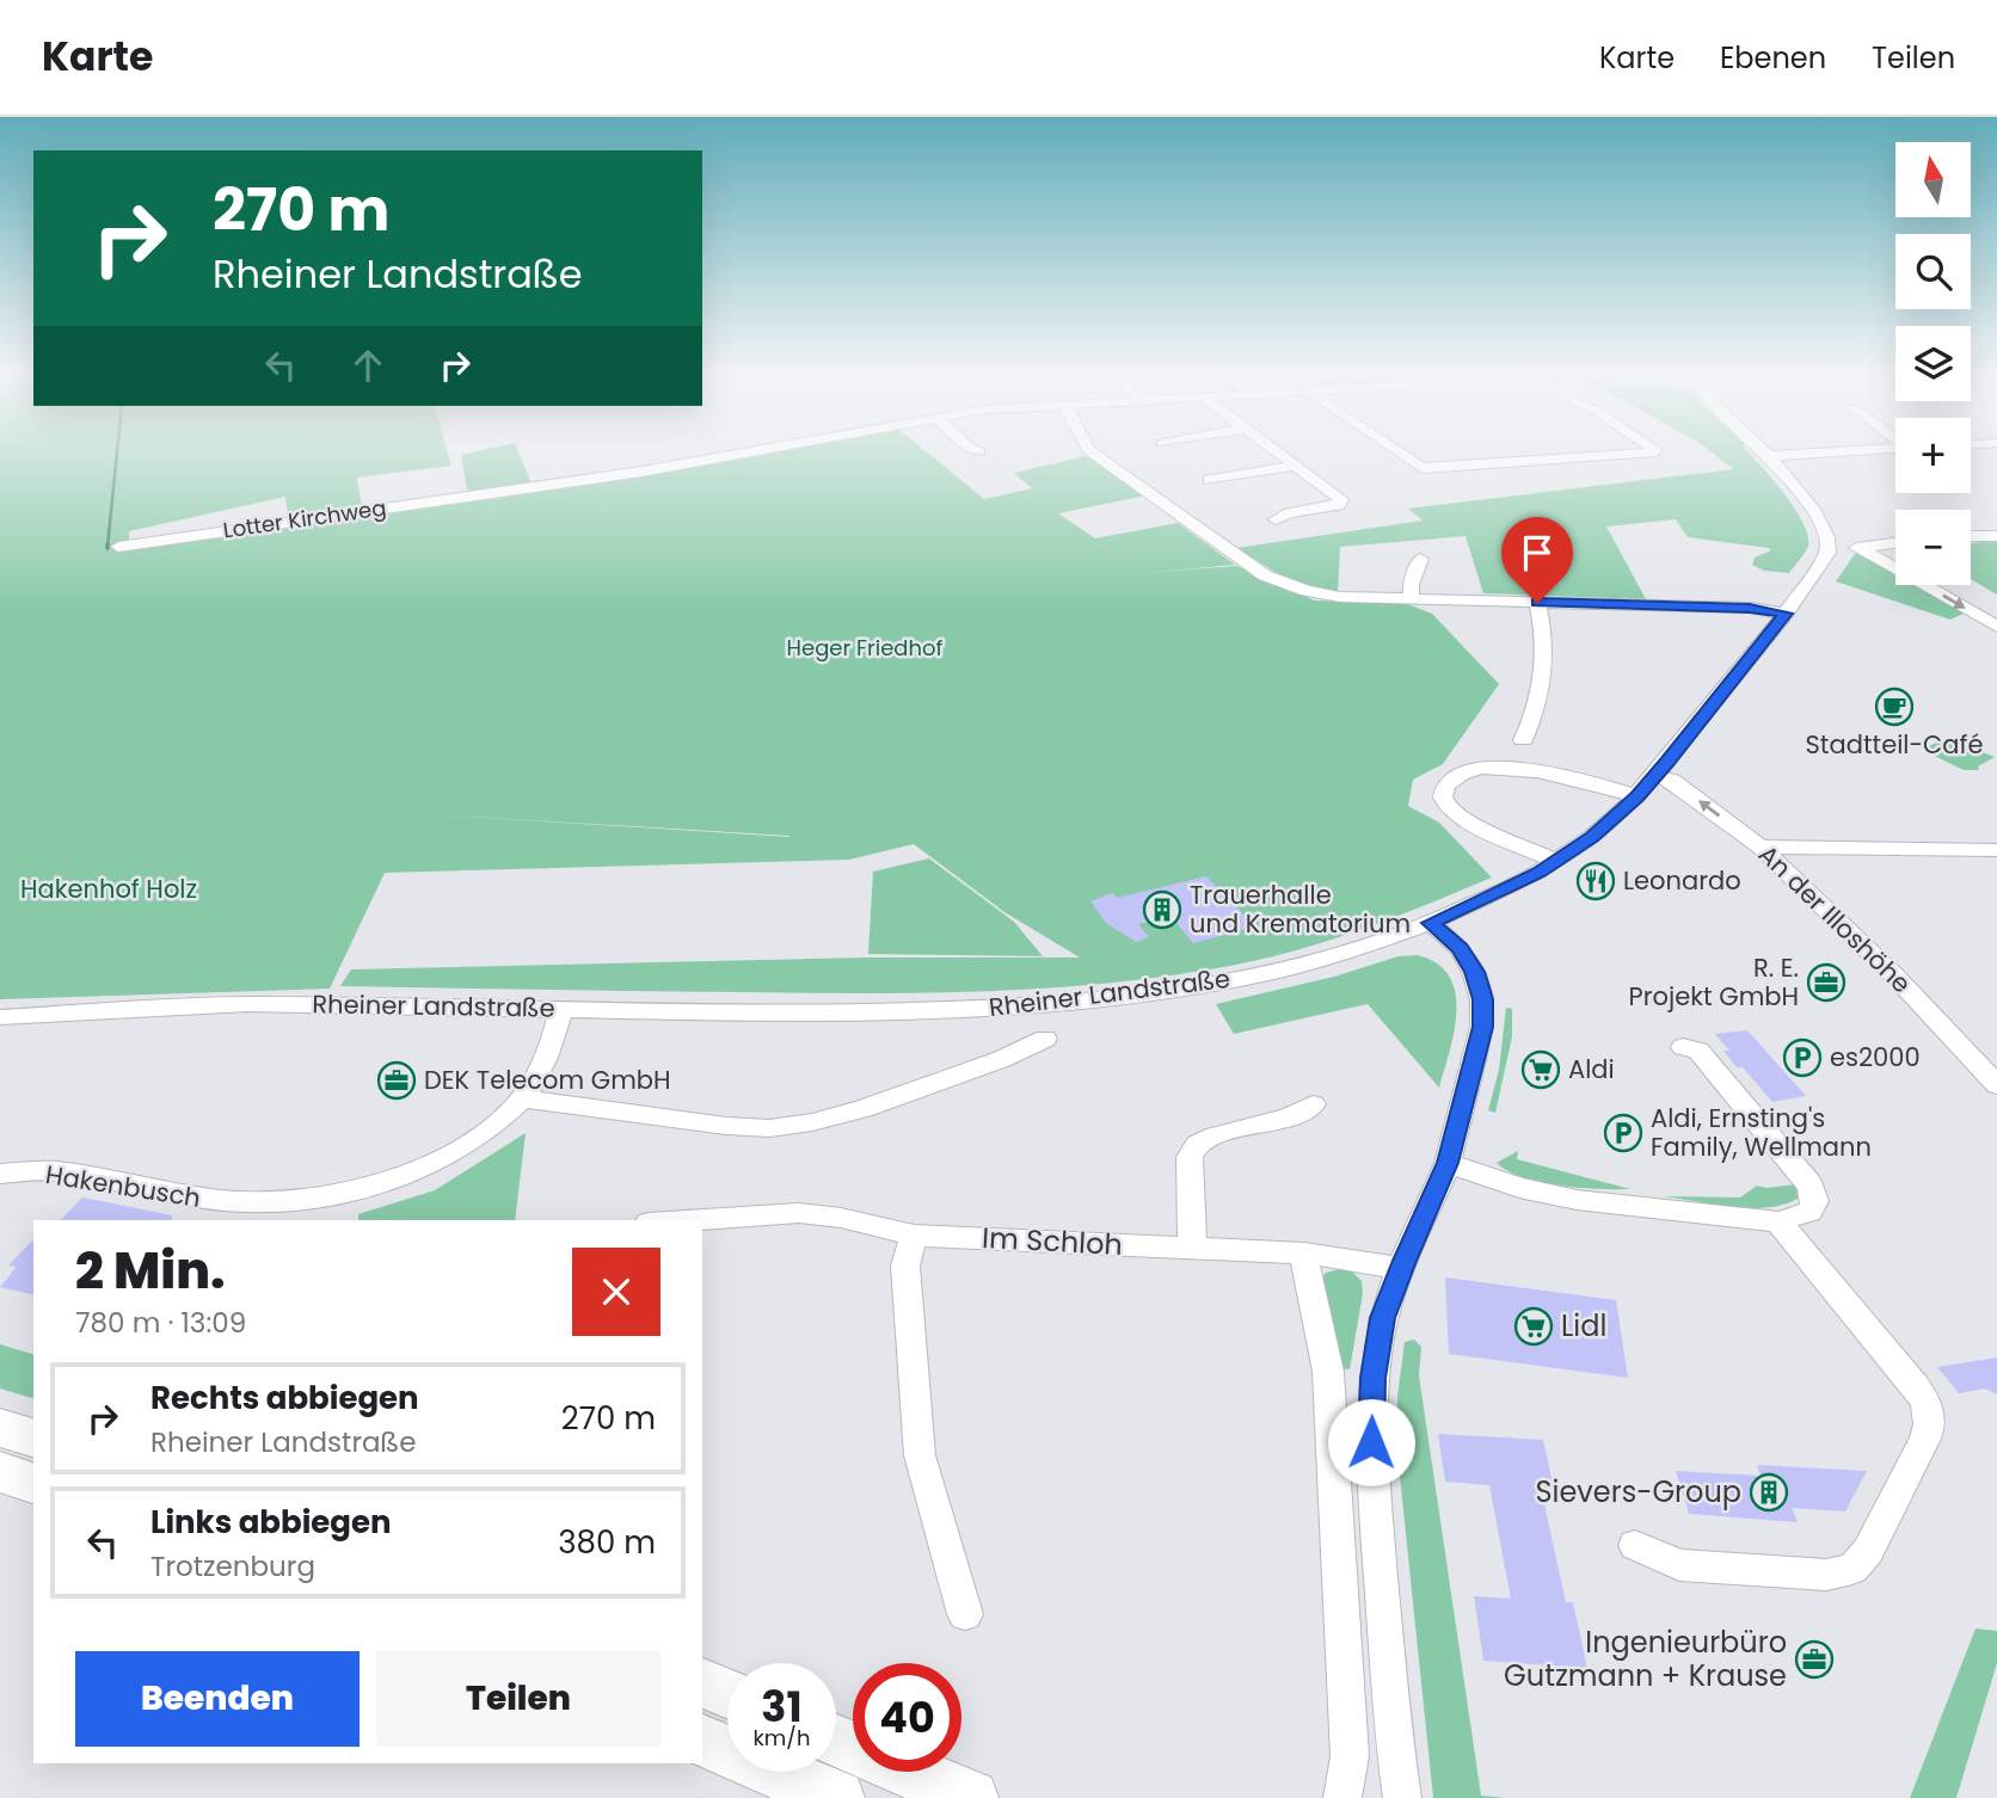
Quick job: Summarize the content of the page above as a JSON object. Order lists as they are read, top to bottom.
{
  "streets": {
    "street": [
      "Lotter Kirchweg",
      "An der Illoshöhe",
      "Rheiner Landstraße",
      "Hakenbusch",
      "Im Schloh"
    ]
  },
  "crossings": [
    ["An der Illoshöhe", "Rheiner Landstraße"],
    ["Rheiner Landstraße", "Hakenbusch"]
  ],
  "parks": ["Heger Friedhof", "Hakenhof Holz"],
  "places": {
    "cafe": ["Stadtteil-Café"],
    "restaurant": ["Leonardo"],
    "building": ["Trauerhalle und Krematorium", "Sievers-Group"],
    "office": ["R. E. Projekt GmbH", "DEK Telecom GmbH", "Ingenieurbüro Gutzmann + Krause"],
    "parking": ["es2000", "Aldi, Ernsting's Family, Wellmann"],
    "supermarket": ["Aldi", "Lidl"]
  },
  "north": "top",
  "page": {
    "header": "Karte",
    "nav": ["Karte", "Ebenen", "Teilen"],
    "map_buttons": ["+", "−"],
    "turn": ["270 m", "Rheiner Landstraße"],
    "heading": ["2 Min.", "780 m · 13:09"],
    "list": [
      {
        "name": "Rechts abbiegen",
        "note": "Rheiner Landstraße",
        "value": "270 m"
      },
      {
        "name": "Links abbiegen",
        "note": "Trotzenburg",
        "value": "380 m"
      }
    ],
    "buttons": ["Beenden", "Teilen"],
    "speed": "31 km/h",
    "limit": "40"
  }
}
